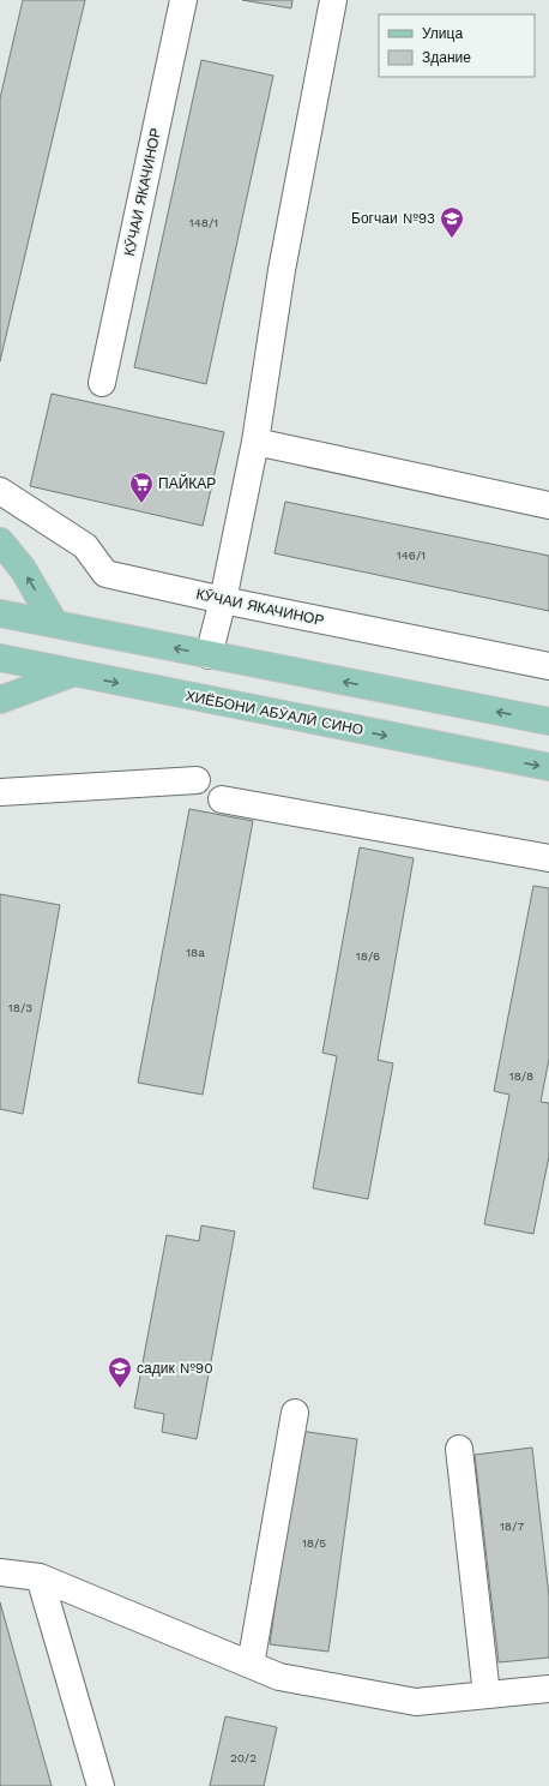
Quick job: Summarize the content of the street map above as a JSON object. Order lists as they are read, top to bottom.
{
  "streets": {
    "main road": ["ХИЁБОНИ АБӮАЛӢ СИНО"],
    "street": ["КӮЧАИ ЯКАЧИНОР"]
  },
  "places": {
    "school or university": ["Богчаи №93", "садик №90"],
    "supermarket": ["ПАЙКАР"]
  },
  "house_numbers": [
    "148/1",
    "146/1",
    "18a",
    "18/6",
    "18/3",
    "18/8",
    "18/7",
    "18/5",
    "20/2"
  ],
  "legend": ["Улица", "Здание"]
}
